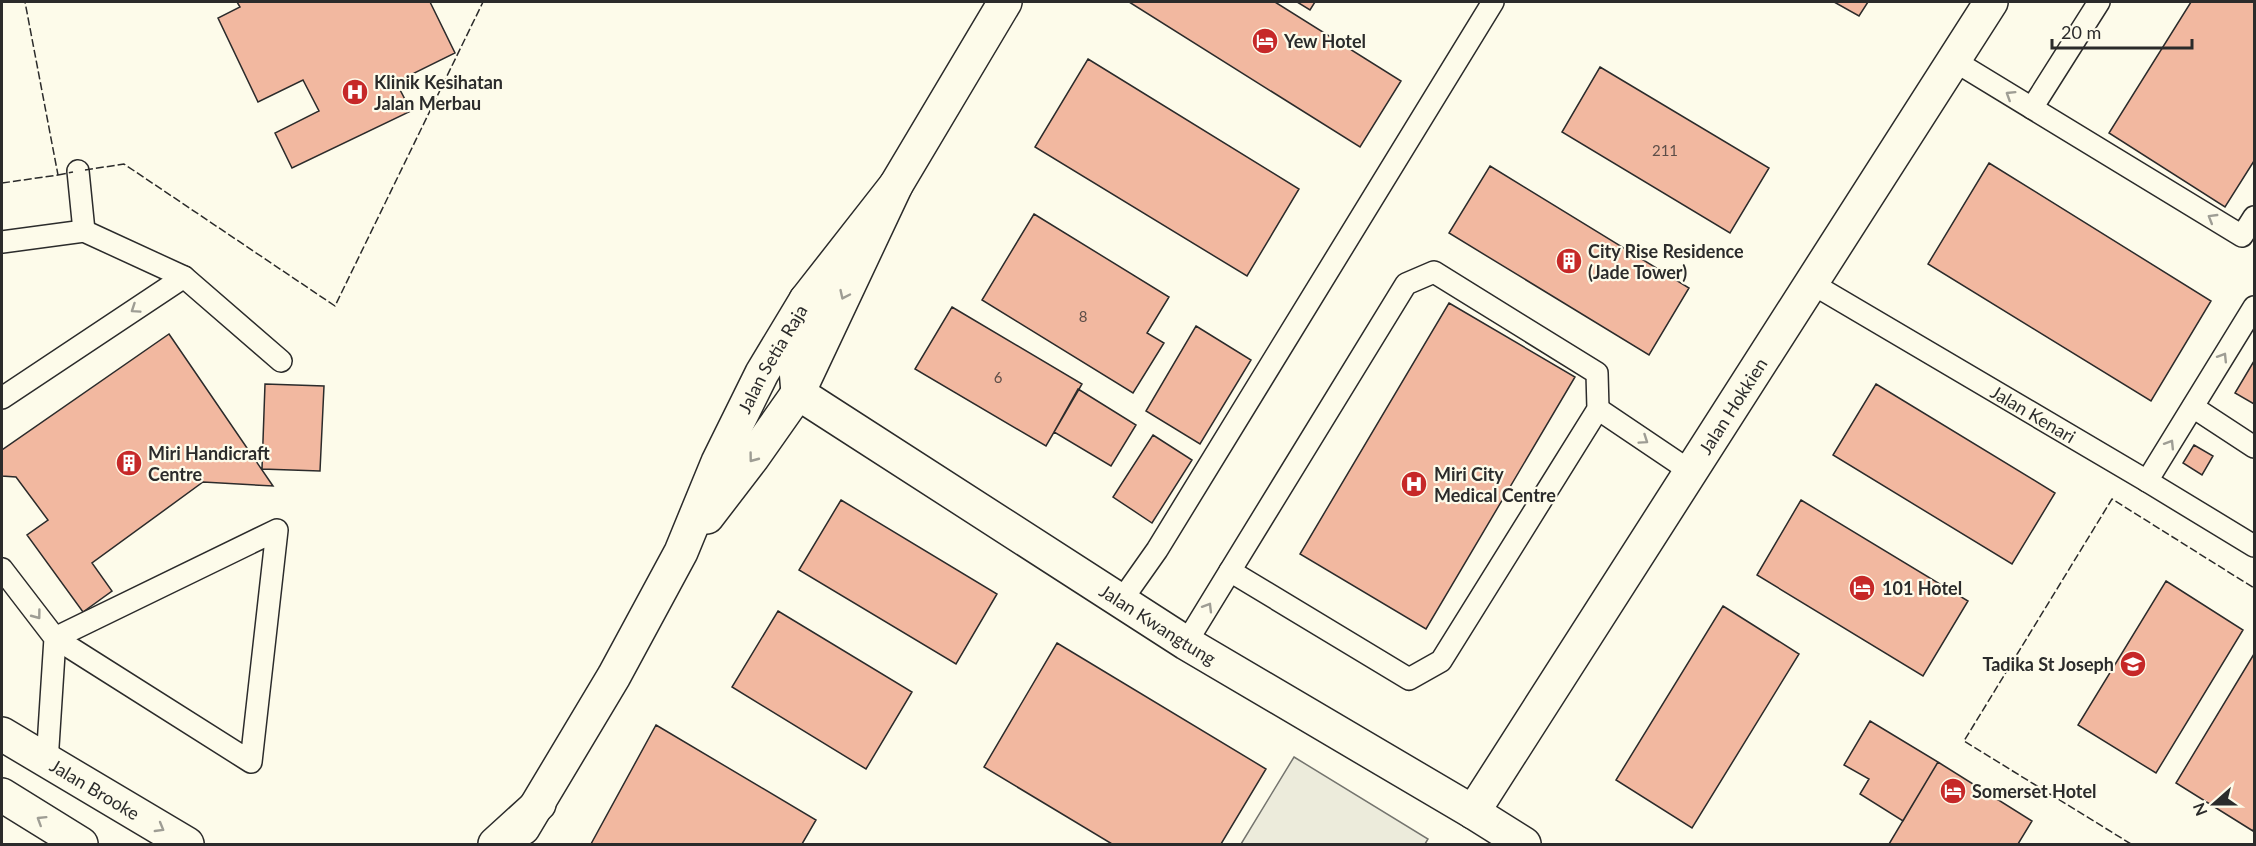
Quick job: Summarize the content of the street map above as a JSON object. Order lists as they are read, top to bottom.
{
  "streets": {
    "street": [
      "Jalan Setia Raja",
      "Jalan Hokkien",
      "Jalan Kwangtung",
      "Jalan Brooke"
    ],
    "lane": ["Jalan Kenari"]
  },
  "crossings": [
    ["Jalan Setia Raja", "Jalan Kwangtung"],
    ["Jalan Hokkien", "Jalan Kenari"],
    ["Jalan Hokkien", "Jalan Kwangtung"]
  ],
  "places": {
    "hotel": ["Yew Hotel", "101 Hotel", "Somerset Hotel"],
    "hospital": ["Klinik Kesihatan Jalan Merbau", "Miri City Medical Centre"],
    "building": ["City Rise Residence (Jade Tower)", "Miri Handicraft Centre"],
    "school or university": ["Tadika St Joseph"]
  },
  "house_numbers": ["211", "8", "6"],
  "scale_bar": "20 m",
  "north": "left"
}
